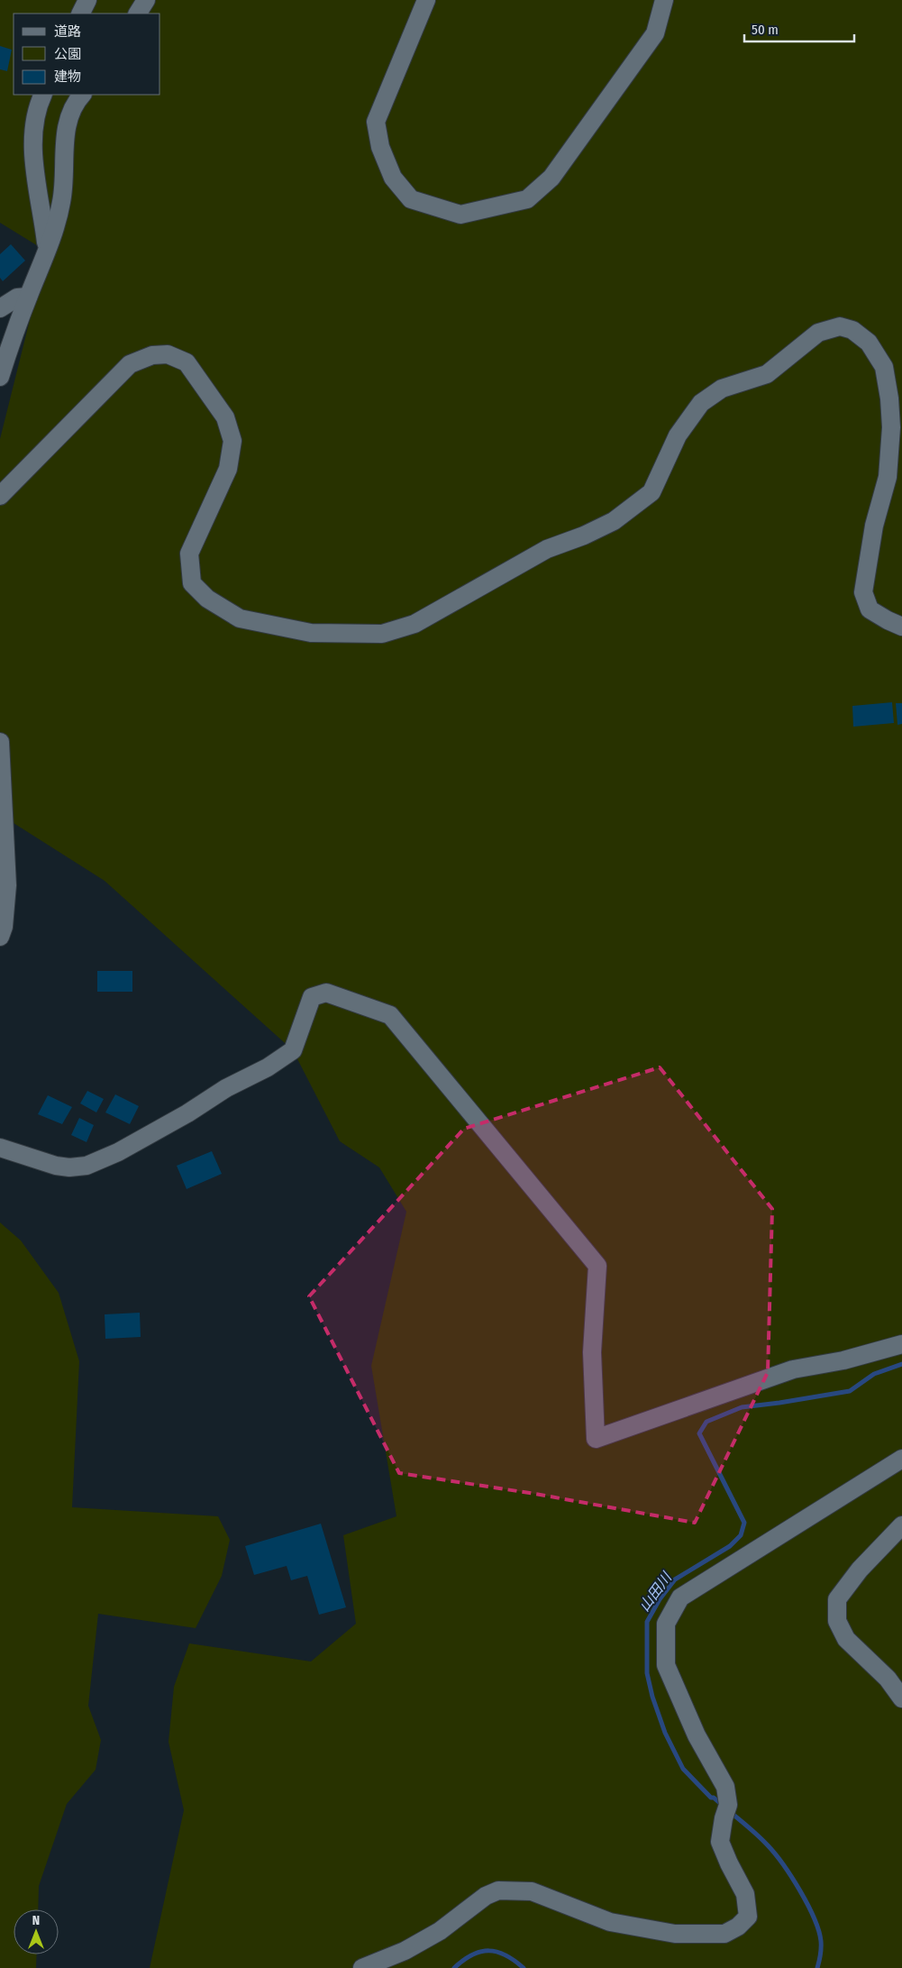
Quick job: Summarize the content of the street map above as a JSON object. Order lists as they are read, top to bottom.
{
  "water": ["山田川"],
  "legend": ["道路", "公園", "建物"],
  "scale_bar": "50 m",
  "north": "top"
}
